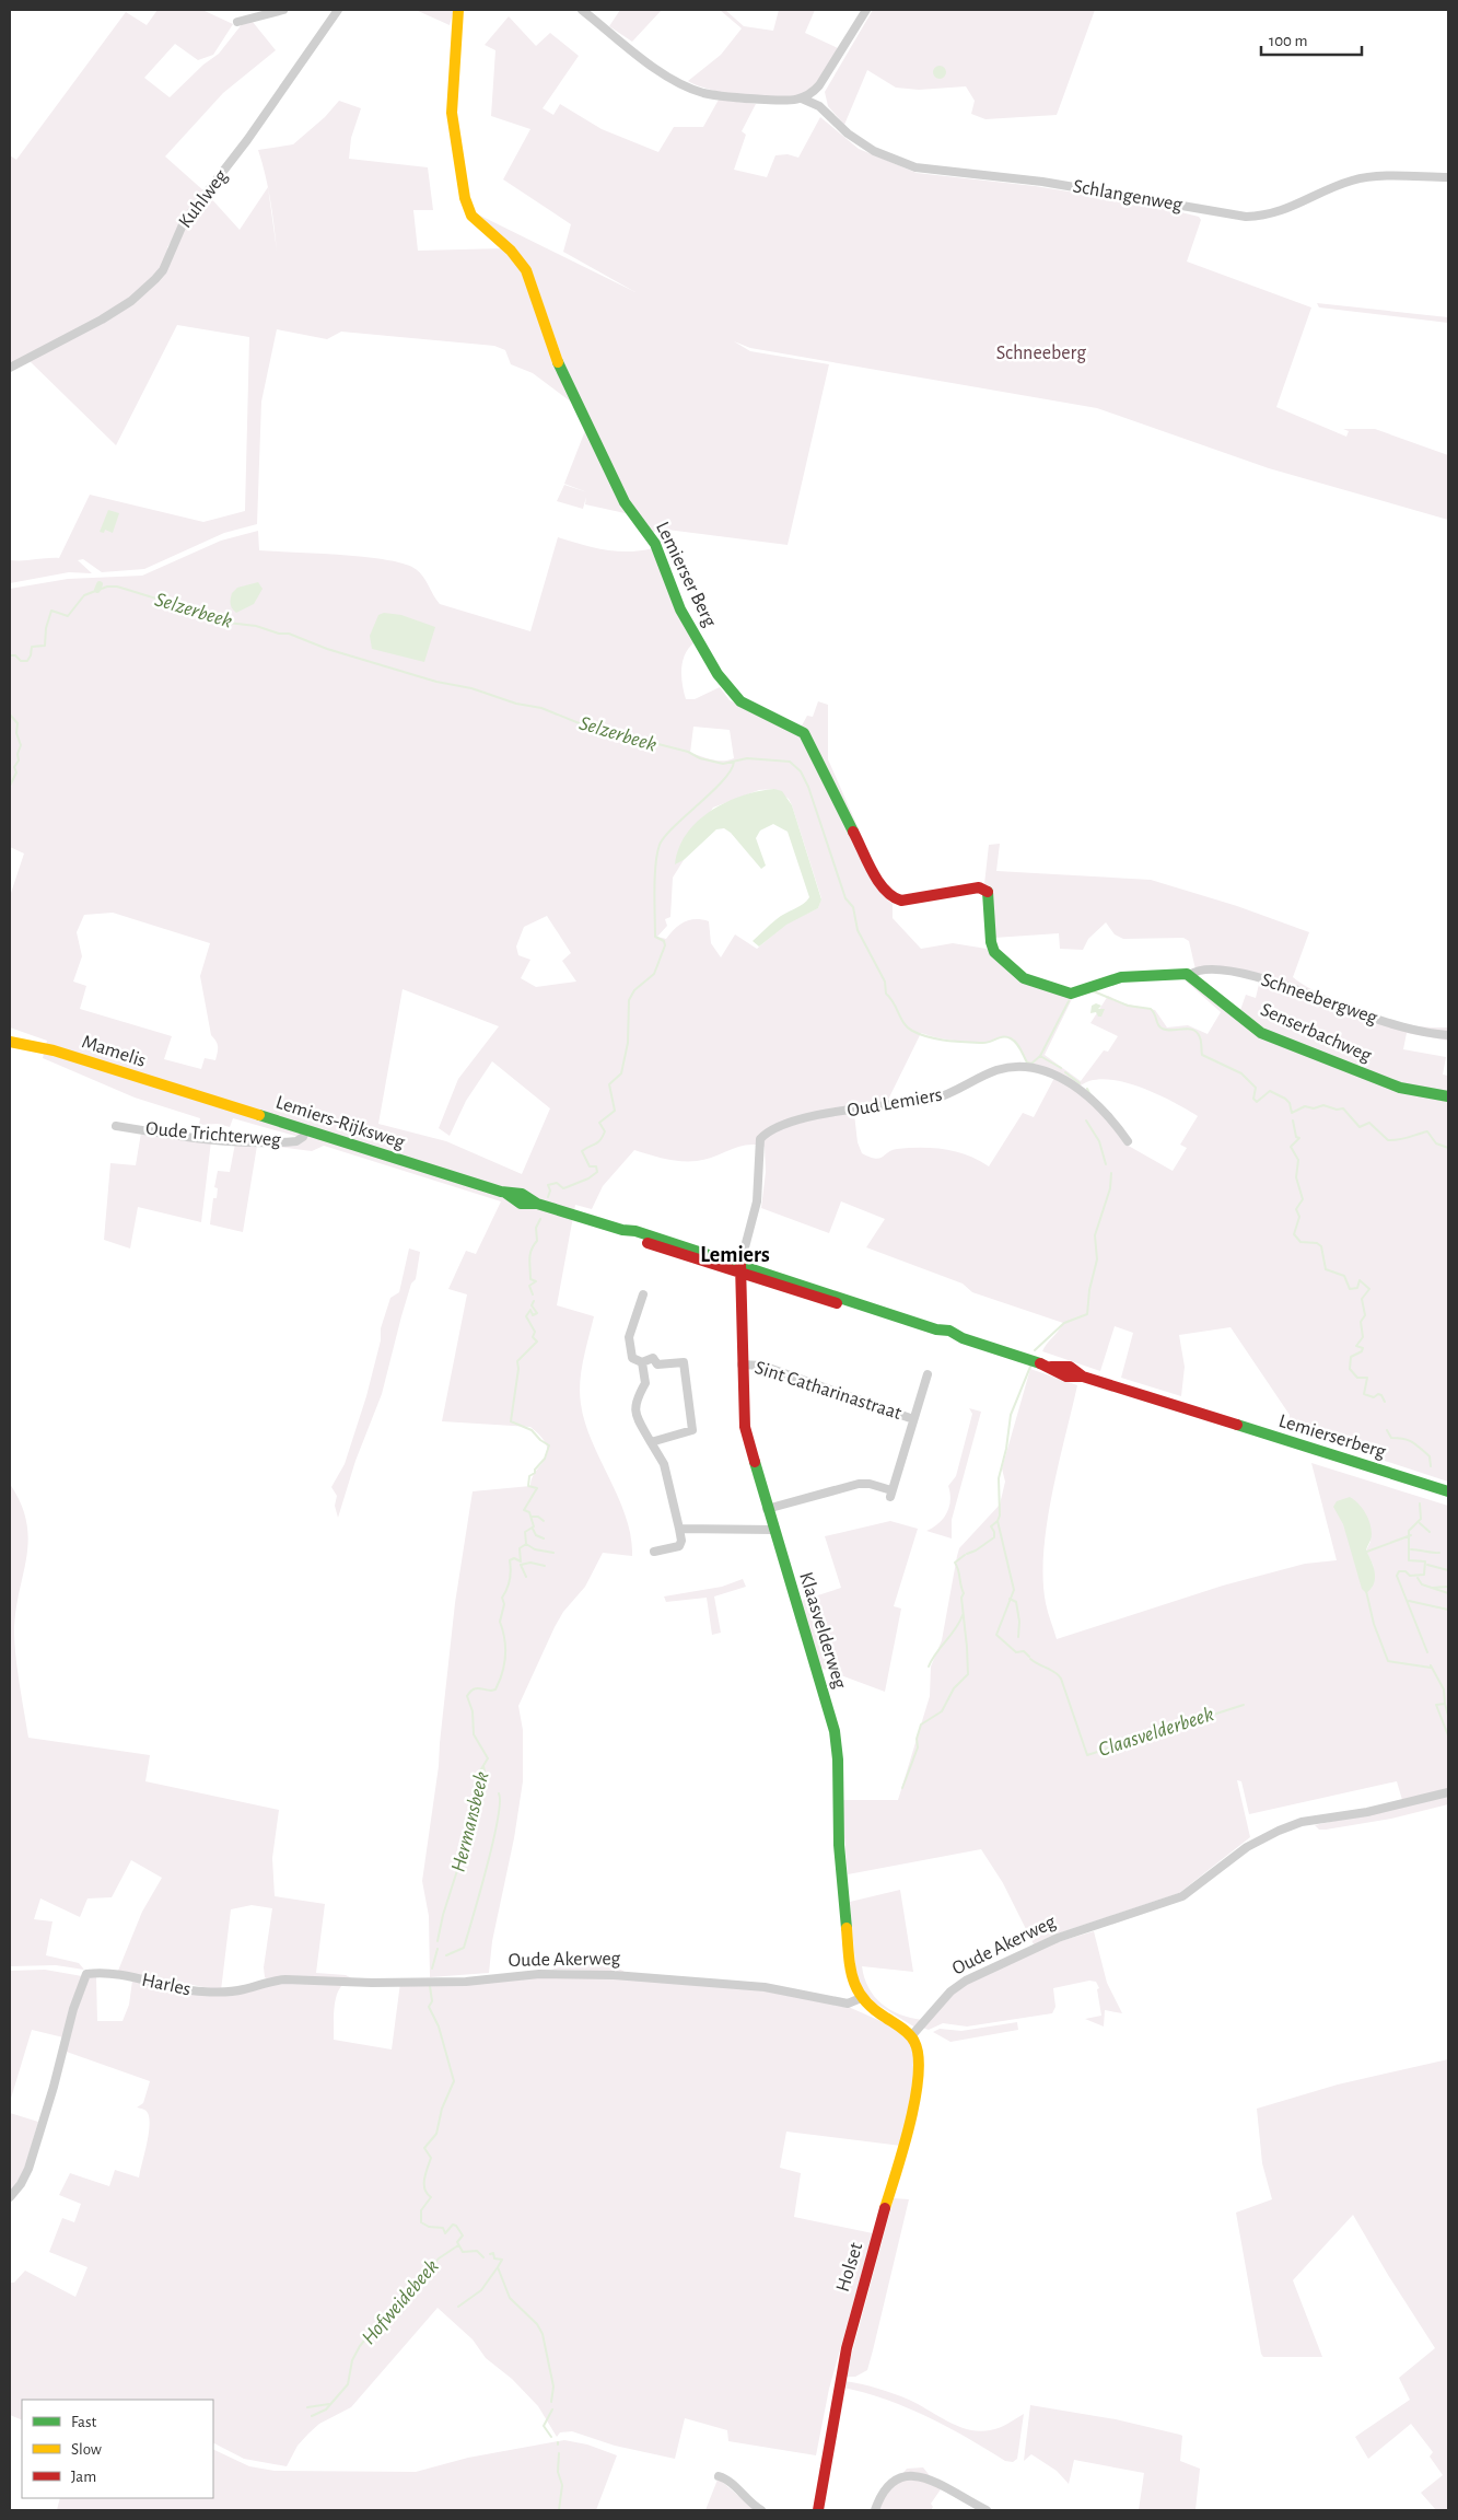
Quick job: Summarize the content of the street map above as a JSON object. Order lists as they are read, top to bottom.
{
  "streets": {
    "street": [
      "Schlangenweg",
      "Kuhlweg",
      "Lemierser Berg",
      "Schneebergweg",
      "Senserbachweg",
      "Mamelis",
      "Oud Lemiers",
      "Lemiers-Rijksweg",
      "Oude Trichterweg",
      "Sint Catharinastraat",
      "Lemierserberg",
      "Klaasvelderweg",
      "Oude Akerweg",
      "Harles",
      "Holset"
    ]
  },
  "crossings": [
    ["Lemierser Berg", "Schneebergweg"],
    ["Lemierser Berg", "Senserbachweg"],
    ["Schneebergweg", "Senserbachweg"],
    ["Mamelis", "Lemiers-Rijksweg"],
    ["Oud Lemiers", "Lemiers-Rijksweg"],
    ["Oud Lemiers", "Klaasvelderweg"],
    ["Lemiers-Rijksweg", "Oude Trichterweg"],
    ["Lemiers-Rijksweg", "Lemierserberg"],
    ["Lemiers-Rijksweg", "Klaasvelderweg"],
    ["Sint Catharinastraat", "Klaasvelderweg"],
    ["Klaasvelderweg", "Oude Akerweg"],
    ["Oude Akerweg", "Harles"],
    ["Oude Akerweg", "Holset"]
  ],
  "districts": ["Lemiers"],
  "water": [
    "Selzerbeek",
    "Claasvelderbeek",
    "Hermansbeek",
    "Hofweidebeek"
  ],
  "parks": ["Schneeberg"],
  "legend": ["Fast", "Slow", "Jam"],
  "scale_bar": "100 m"
}
